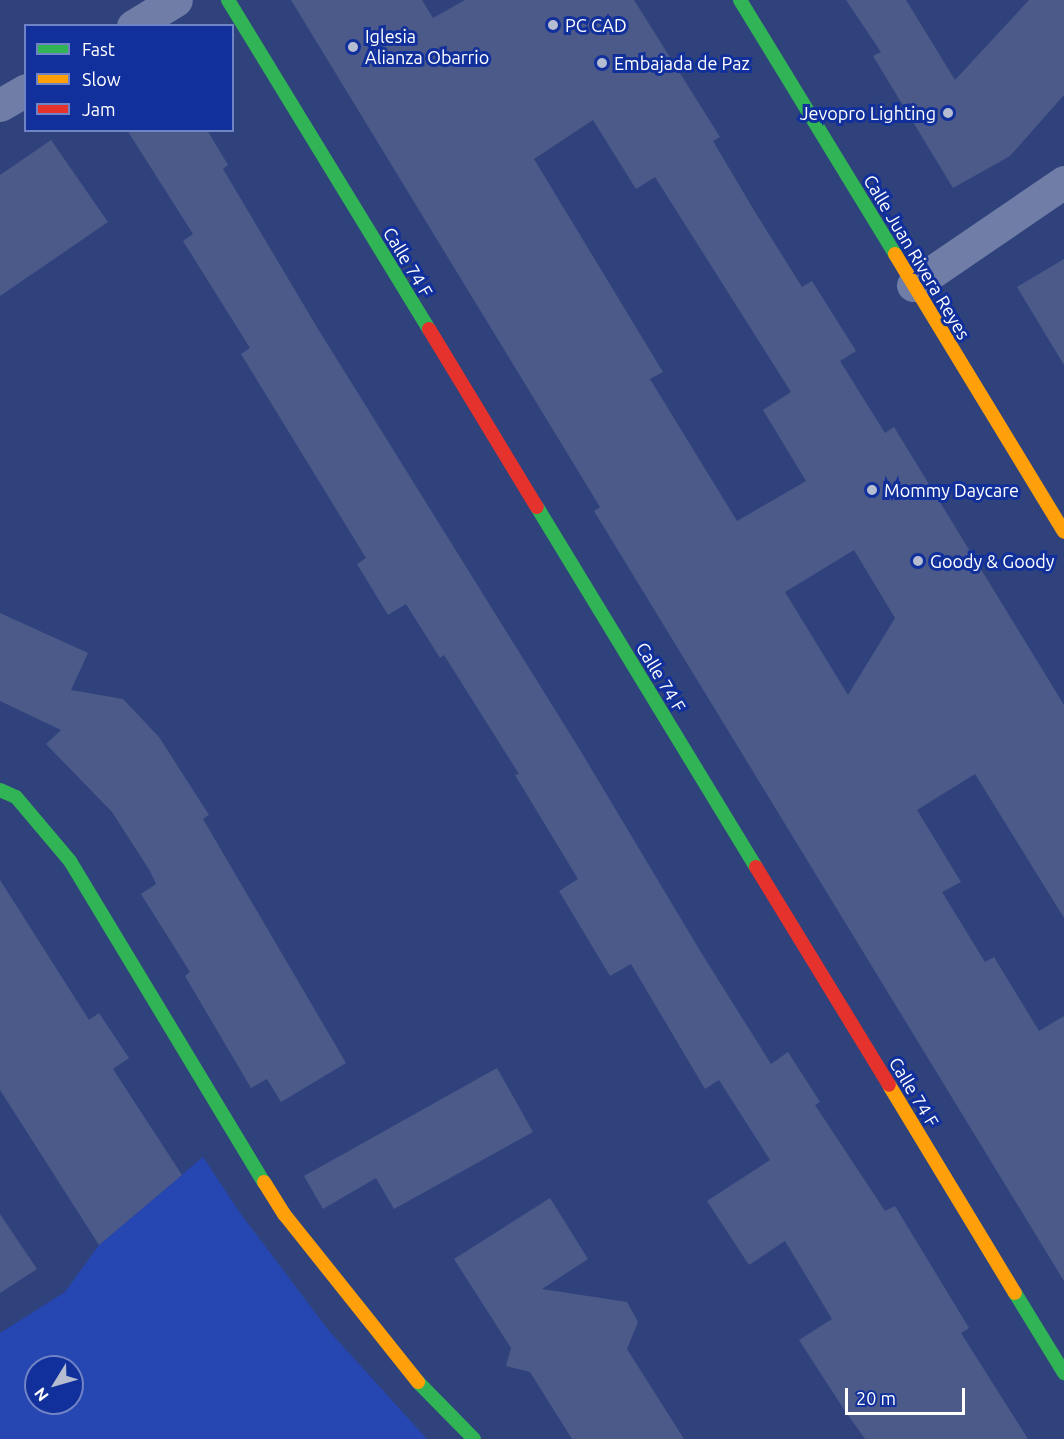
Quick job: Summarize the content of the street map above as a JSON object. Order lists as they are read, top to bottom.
{
  "streets": {
    "street": ["Calle Juan Rivera Reyes", "Calle 74 F"]
  },
  "places": [
    "PC CAD",
    "Iglesia Alianza Obarrio",
    "Embajada de Paz",
    "Jevopro Lighting",
    "Mommy Daycare",
    "Goody & Goody"
  ],
  "legend": ["Fast", "Slow", "Jam"],
  "scale_bar": "20 m",
  "north": "bottom left"
}
